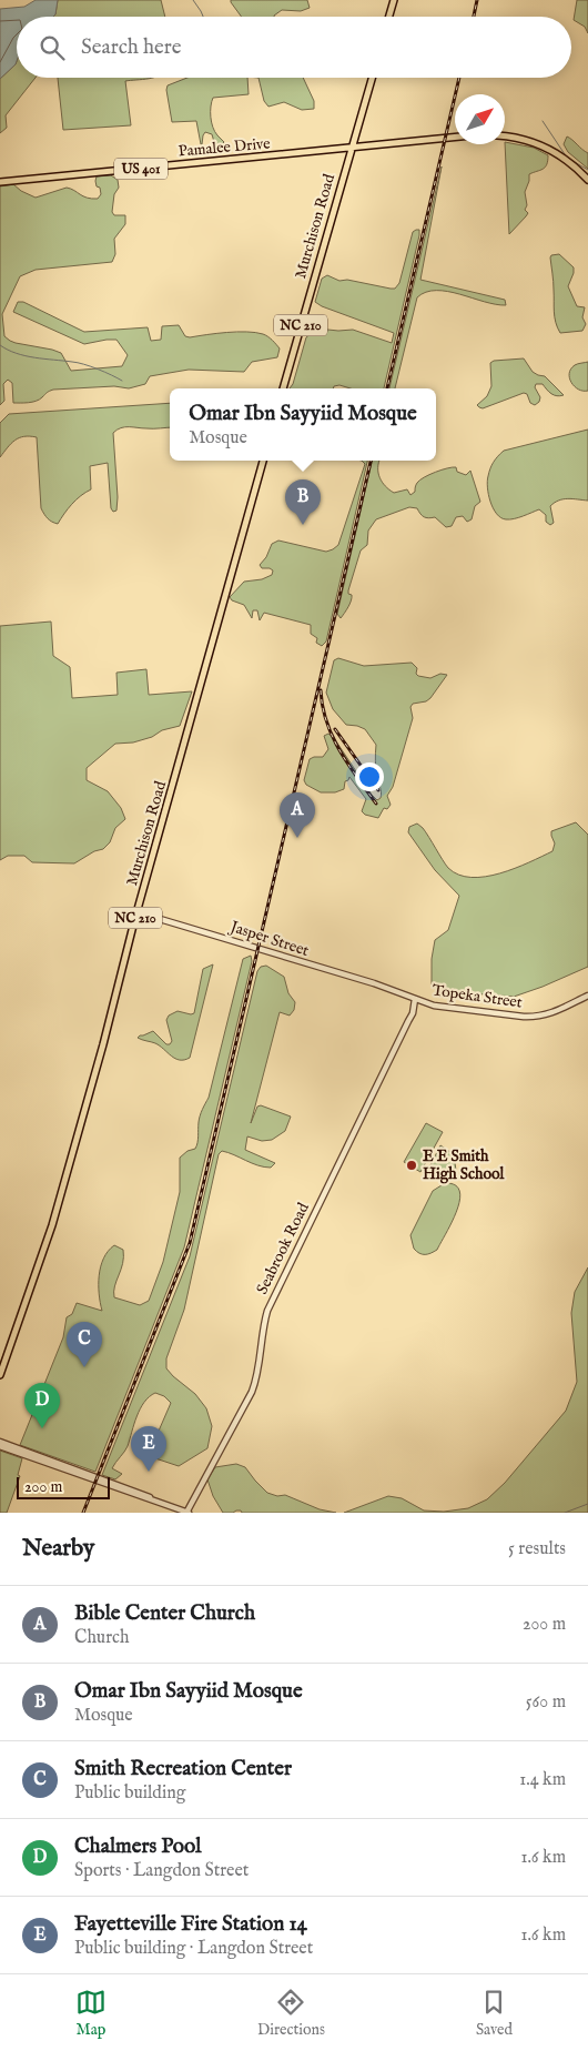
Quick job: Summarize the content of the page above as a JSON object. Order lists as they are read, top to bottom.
{
  "streets": {
    "main road": [
      "Pamalee Drive",
      "US 401",
      "Murchison Road",
      "NC 210"
    ],
    "street": ["Jasper Street", "Topeka Street", "Seabrook Road"]
  },
  "crossings": [
    ["Pamalee Drive", "US 401"],
    ["Pamalee Drive", "Murchison Road"],
    ["US 401", "Murchison Road"],
    ["Murchison Road", "Jasper Street"],
    ["Jasper Street", "Topeka Street"],
    ["Topeka Street", "Seabrook Road"]
  ],
  "places": ["E E Smith High School"],
  "scale_bar": "200 m",
  "north": "top right",
  "page": {
    "search": "Search here",
    "popup": ["Omar Ibn Sayyiid Mosque", "Mosque"],
    "pins": [
      "B",
      "A",
      "C",
      "D",
      "E"
    ],
    "scale": "200 m",
    "heading": ["Nearby", "5 results"],
    "list": [
      {
        "mark": "A",
        "name": "Bible Center Church",
        "note": "Church",
        "value": "200 m"
      },
      {
        "mark": "B",
        "name": "Omar Ibn Sayyiid Mosque",
        "note": "Mosque",
        "value": "560 m"
      },
      {
        "mark": "C",
        "name": "Smith Recreation Center",
        "note": "Public building",
        "value": "1.4 km"
      },
      {
        "mark": "D",
        "name": "Chalmers Pool",
        "note": "Sports · Langdon Street",
        "value": "1.6 km"
      },
      {
        "mark": "E",
        "name": "Fayetteville Fire Station 14",
        "note": "Public building · Langdon Street",
        "value": "1.6 km"
      }
    ],
    "nav": ["Map", "Directions", "Saved"]
  }
}
